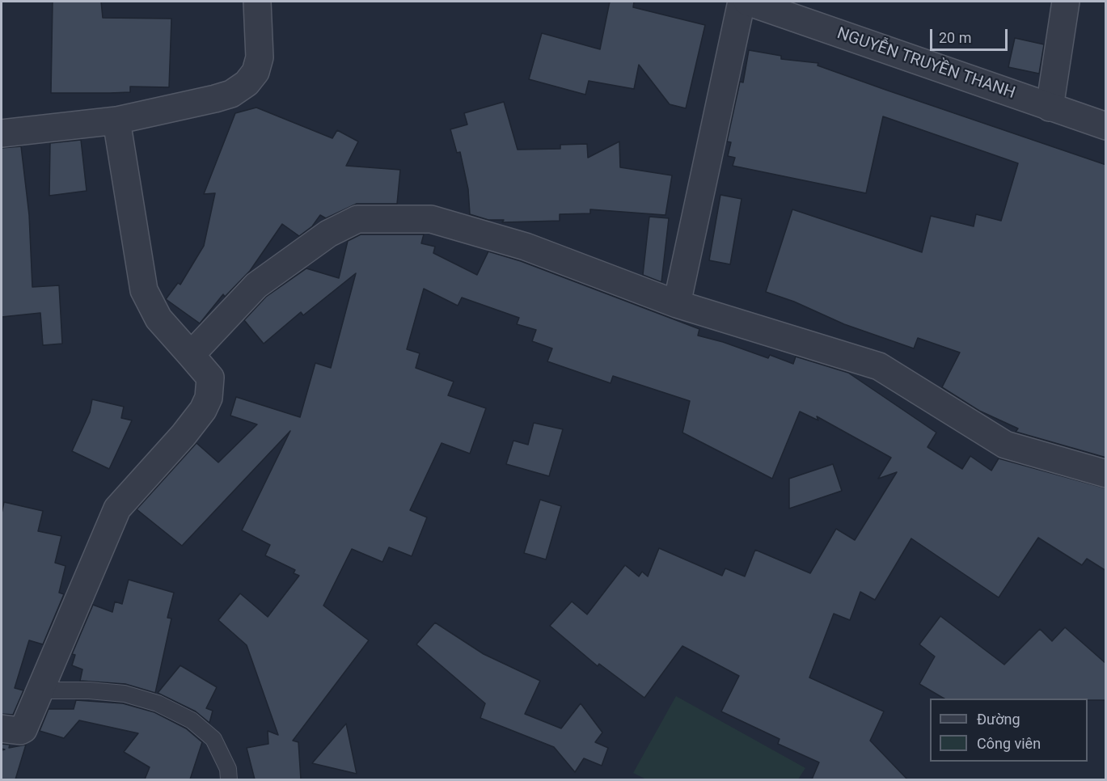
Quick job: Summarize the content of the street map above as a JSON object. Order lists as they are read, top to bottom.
{
  "streets": {
    "street": ["NGUYỄN TRUYỀN THANH"]
  },
  "legend": ["Đường", "Công viên"],
  "scale_bar": "20 m"
}
